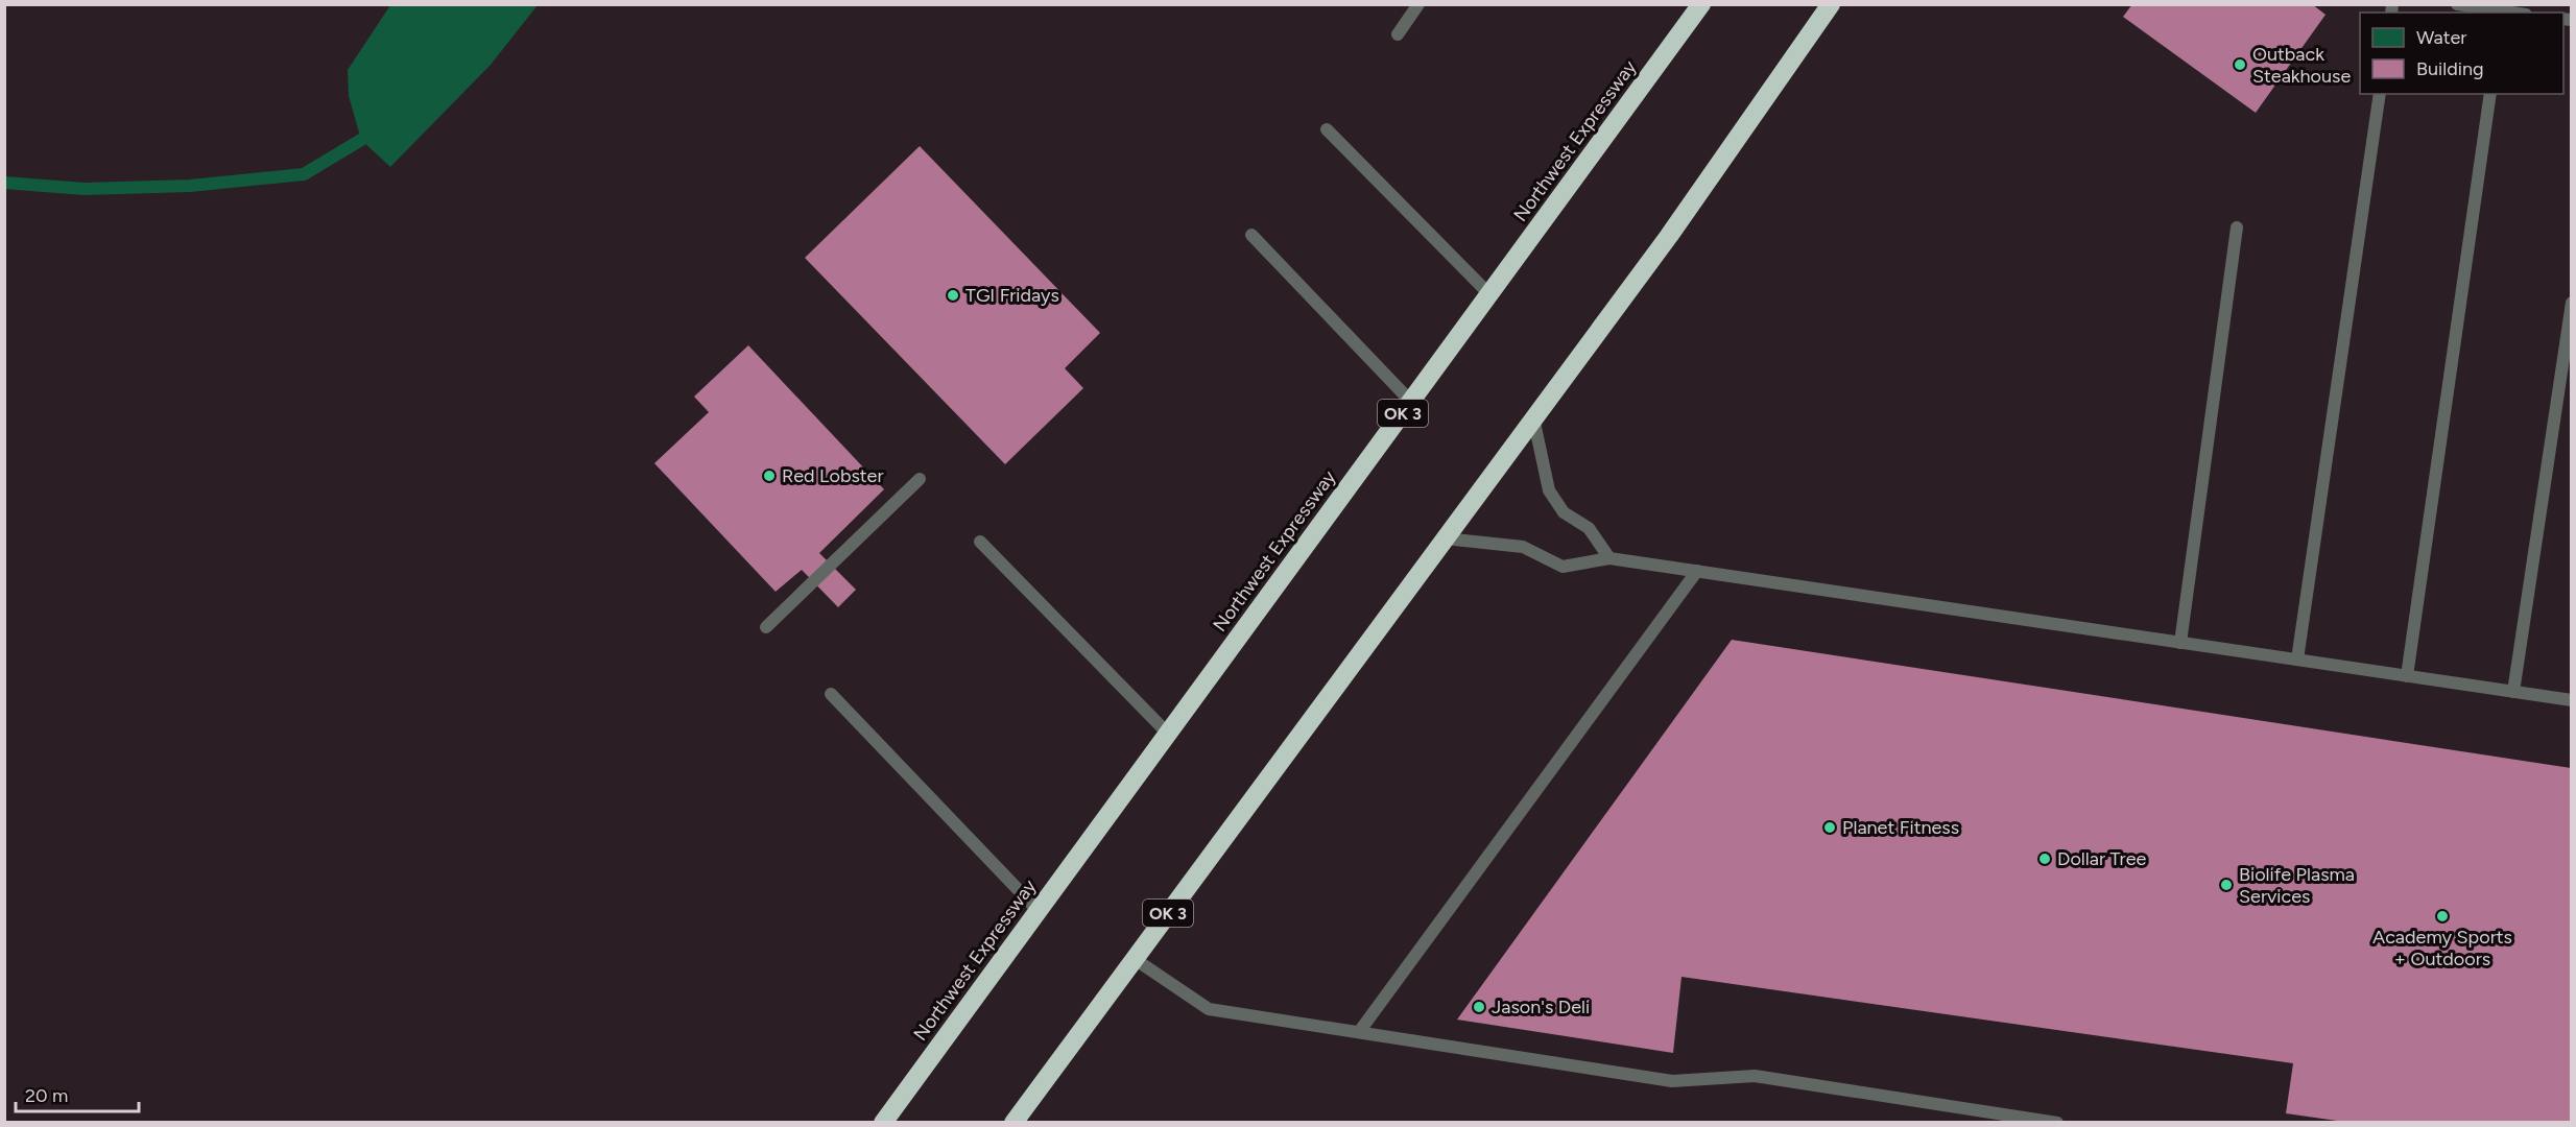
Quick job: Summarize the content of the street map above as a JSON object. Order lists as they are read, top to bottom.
{
  "streets": {
    "highway": ["Northwest Expressway", "OK 3"]
  },
  "places": [
    "Outback Steakhouse",
    "TGI Fridays",
    "Red Lobster",
    "Planet Fitness",
    "Dollar Tree",
    "Biolife Plasma Services",
    "Academy Sports + Outdoors",
    "Jason's Deli"
  ],
  "legend": ["Water", "Building"],
  "scale_bar": "20 m"
}
